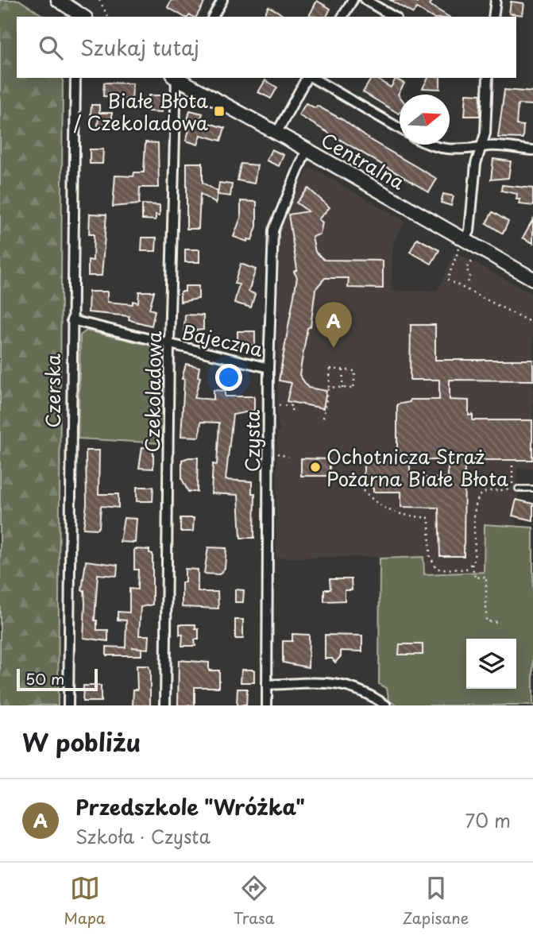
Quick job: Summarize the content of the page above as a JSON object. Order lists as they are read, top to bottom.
{
  "streets": {
    "street": [
      "Centralna",
      "Bajeczna",
      "Czerska",
      "Czekoladowa",
      "Czysta"
    ]
  },
  "crossings": [
    ["Centralna", "Czysta"],
    ["Bajeczna", "Czerska"],
    ["Bajeczna", "Czekoladowa"],
    ["Bajeczna", "Czysta"]
  ],
  "places": {
    "transit": ["Białe Błota / Czekoladowa"],
    "other": ["Ochotnicza Straż Pożarna Białe Błota"]
  },
  "scale_bar": "50 m",
  "north": "right",
  "page": {
    "search": "Szukaj tutaj",
    "pins": "A",
    "scale": "50 m",
    "heading": "W pobliżu",
    "list": [
      {
        "mark": "A",
        "name": "Przedszkole \"Wróżka\"",
        "note": "Szkoła · Czysta",
        "value": "70 m"
      }
    ],
    "nav": ["Mapa", "Trasa", "Zapisane"]
  }
}
